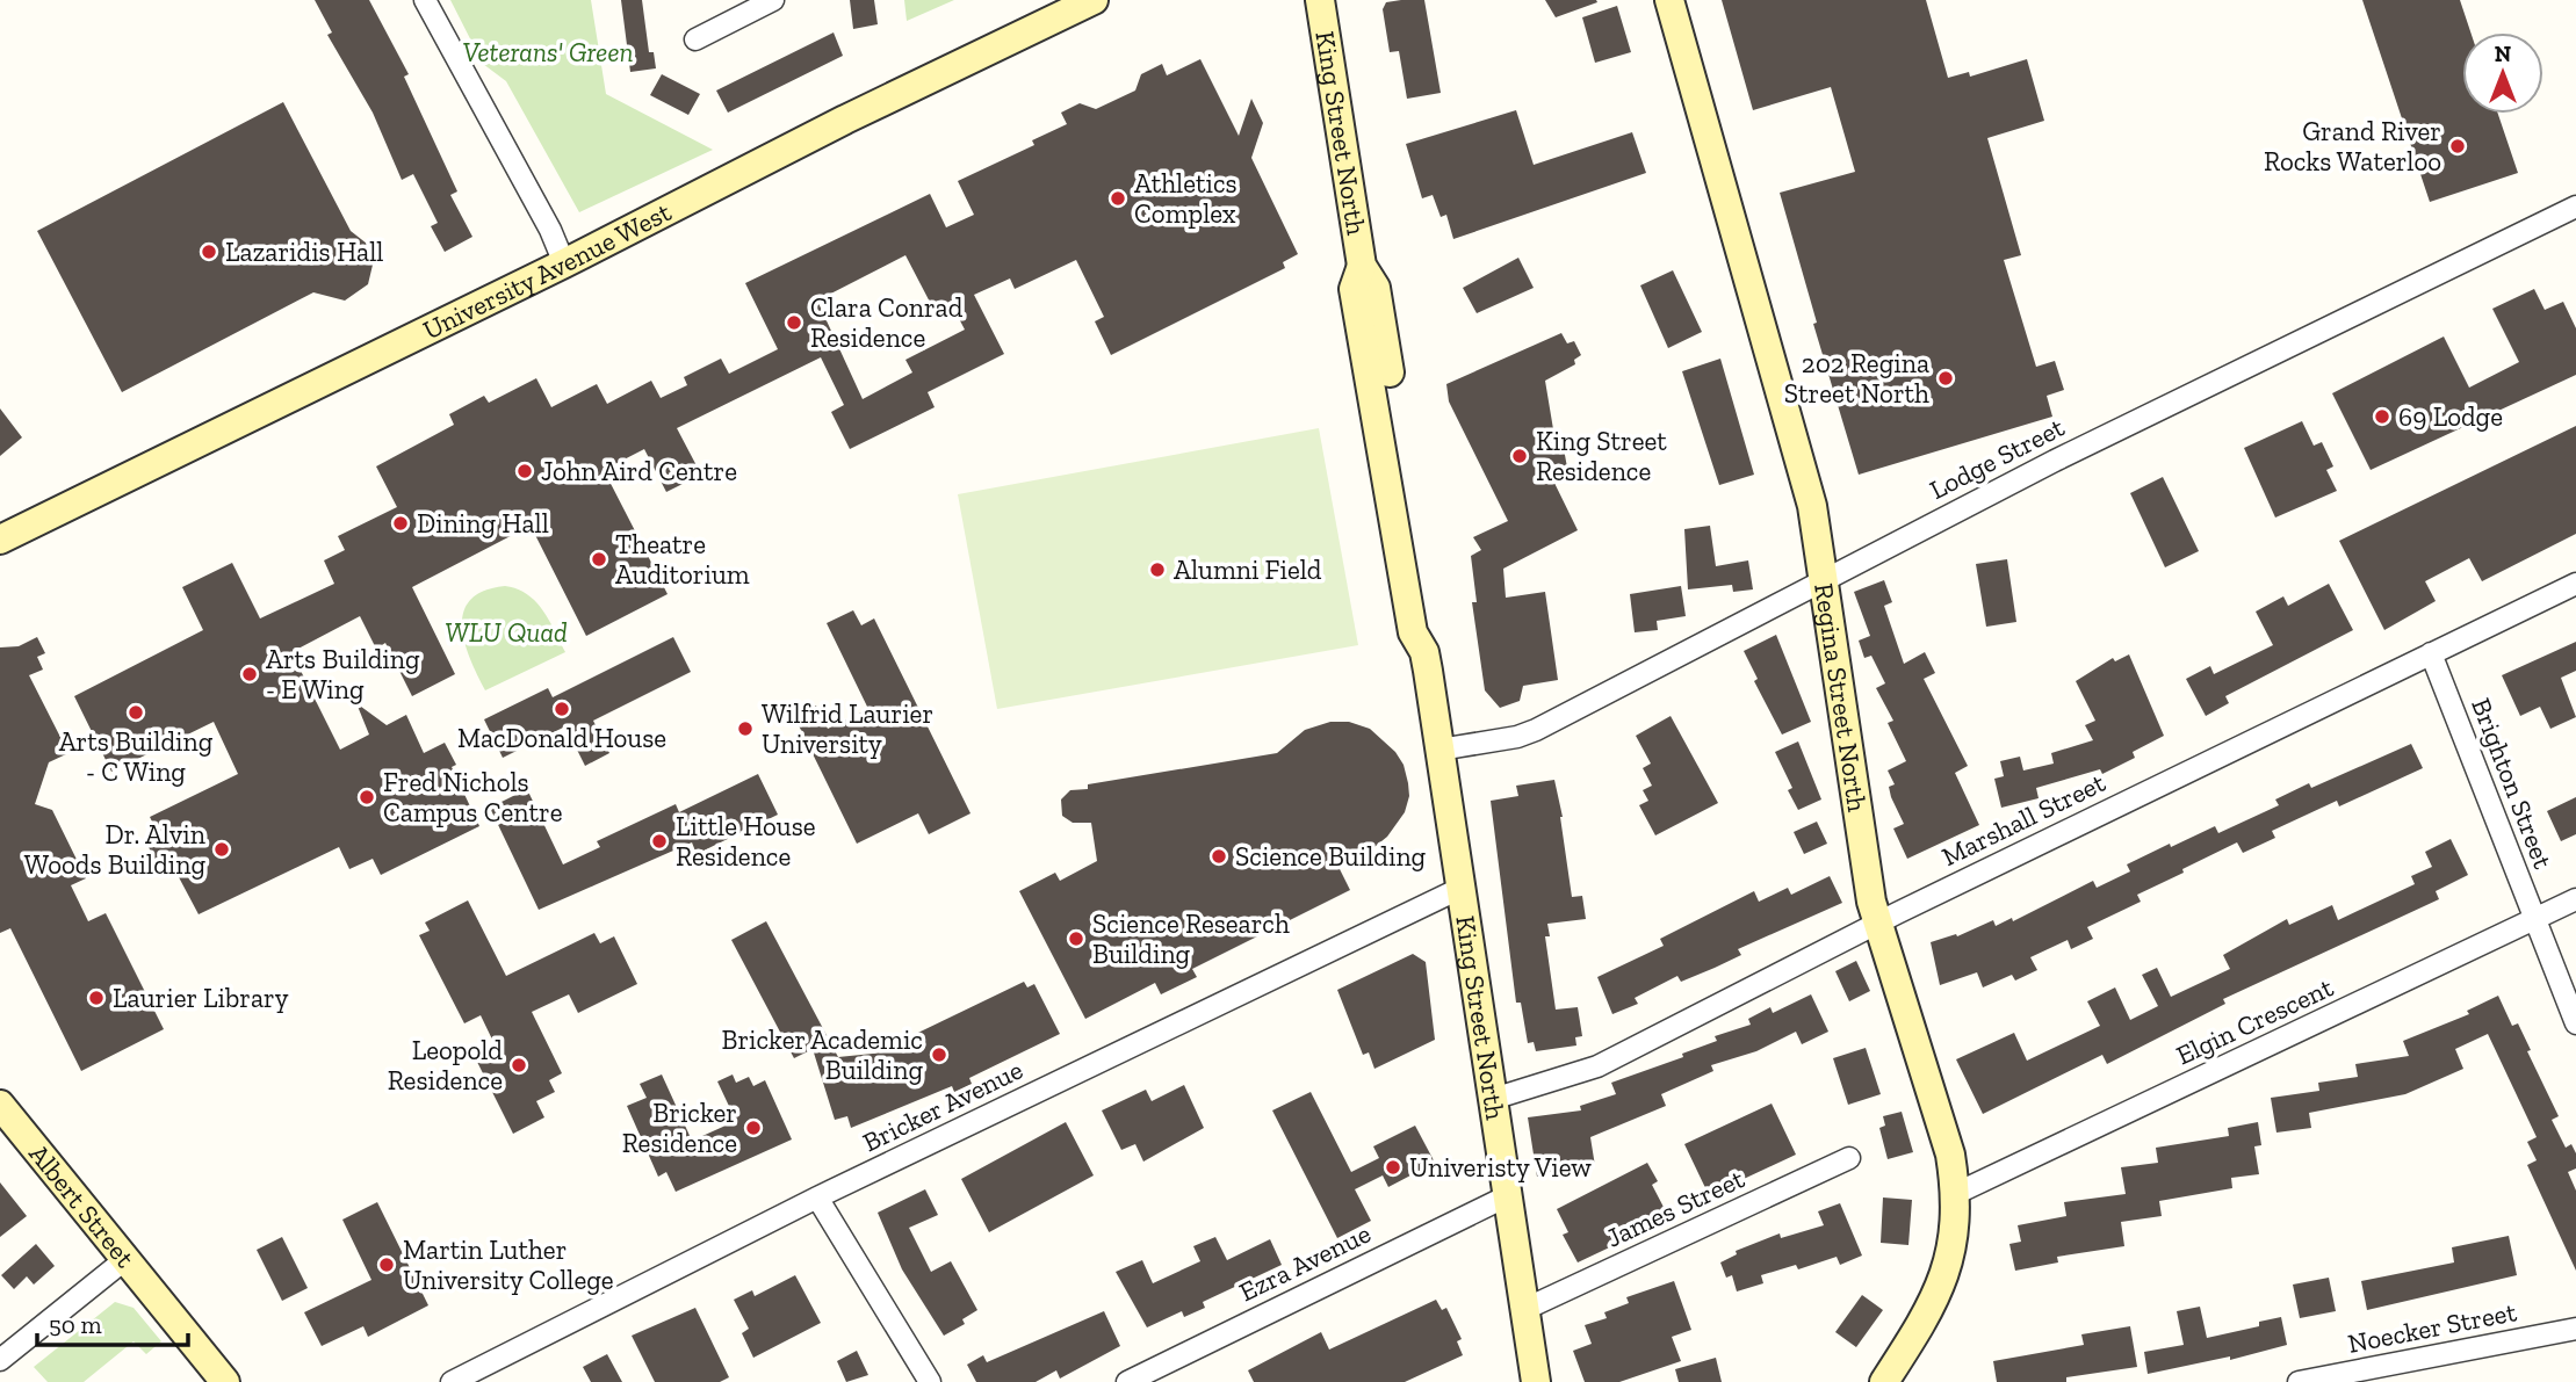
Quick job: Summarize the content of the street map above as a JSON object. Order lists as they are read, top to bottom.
{
  "streets": {
    "main road": [
      "King Street North",
      "University Avenue West",
      "Regina Street North",
      "Albert Street"
    ],
    "street": [
      "Lodge Street",
      "Brighton Street",
      "Marshall Street",
      "Elgin Crescent",
      "Bricker Avenue",
      "James Street",
      "Ezra Avenue",
      "Noecker Street"
    ]
  },
  "crossings": [
    ["King Street North", "Lodge Street"],
    ["King Street North", "Marshall Street"],
    ["King Street North", "Bricker Avenue"],
    ["King Street North", "James Street"],
    ["King Street North", "Ezra Avenue"],
    ["Lodge Street", "Regina Street North"],
    ["Regina Street North", "Marshall Street"],
    ["Regina Street North", "Elgin Crescent"],
    ["Brighton Street", "Marshall Street"],
    ["Brighton Street", "Elgin Crescent"]
  ],
  "parks": ["Veterans' Green", "WLU Quad"],
  "places": [
    "Grand River Rocks Waterloo",
    "Athletics Complex",
    "Lazaridis Hall",
    "Clara Conrad Residence",
    "202 Regina Street North",
    "69 Lodge",
    "King Street Residence",
    "John Aird Centre",
    "Dining Hall",
    "Theatre Auditorium",
    "Alumni Field",
    "Arts Building - E Wing",
    "MacDonald House",
    "Arts Building - C Wing",
    "Wilfrid Laurier University",
    "Fred Nichols Campus Centre",
    "Little House Residence",
    "Dr. Alvin Woods Building",
    "Science Building",
    "Science Research Building",
    "Laurier Library",
    "Bricker Academic Building",
    "Leopold Residence",
    "Bricker Residence",
    "Univeristy View",
    "Martin Luther University College"
  ],
  "scale_bar": "50 m",
  "north": "top"
}
